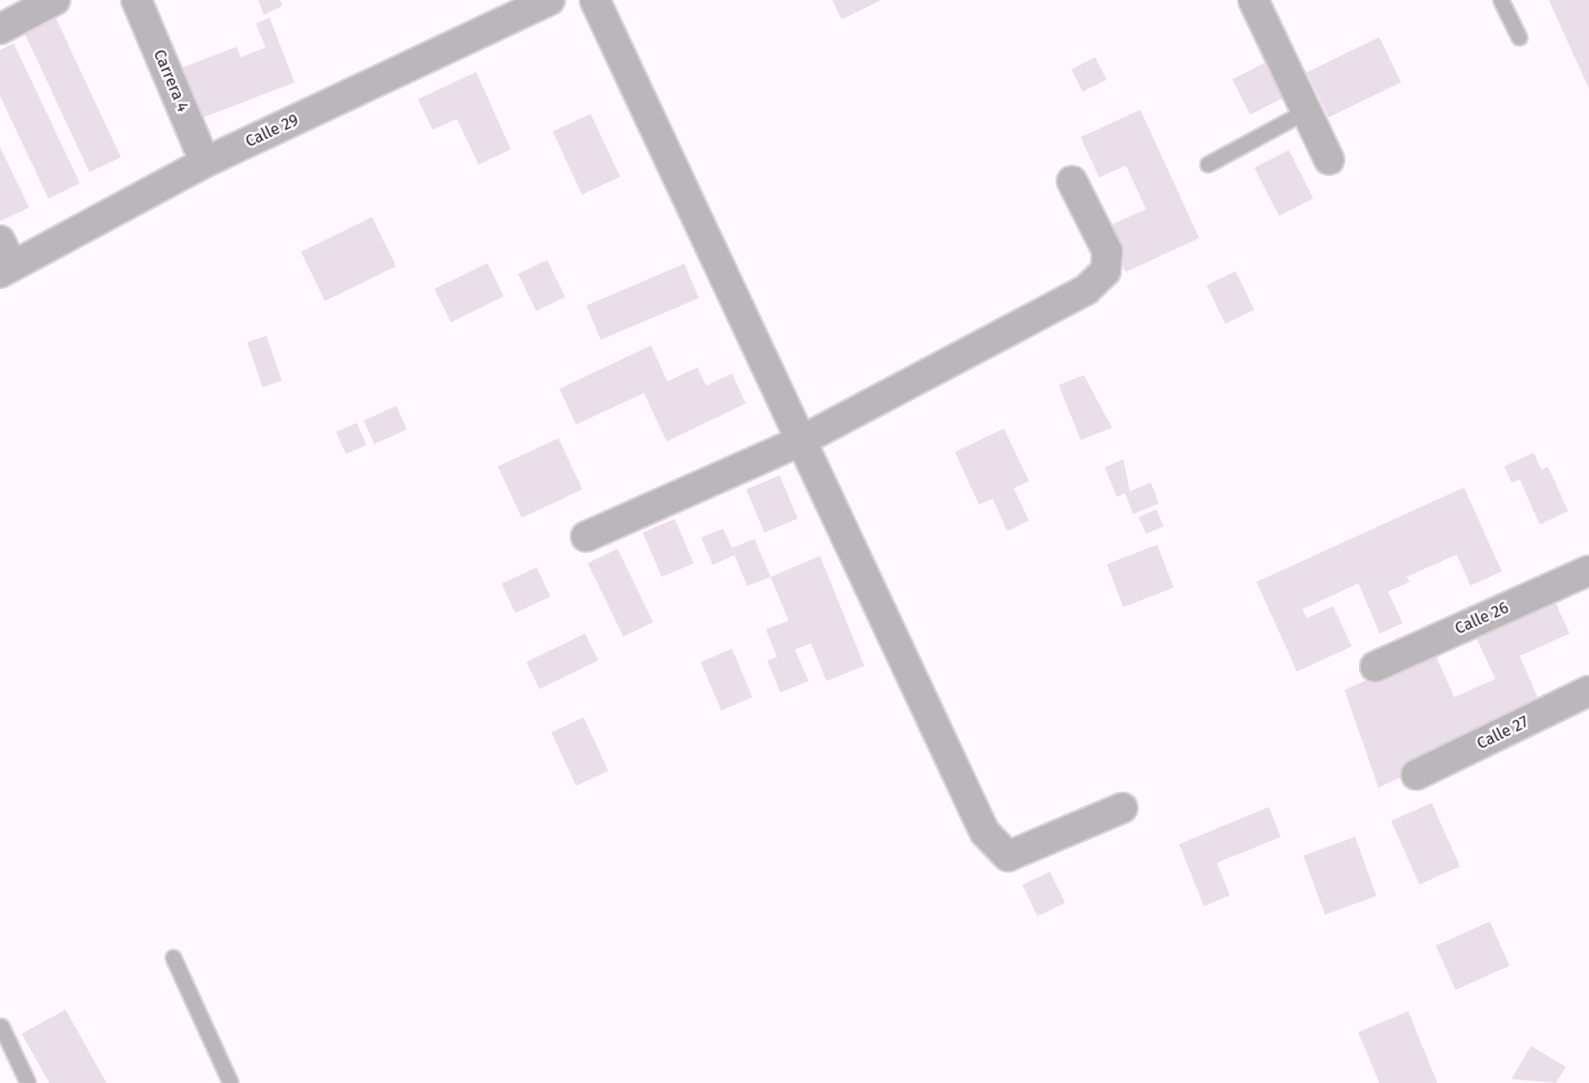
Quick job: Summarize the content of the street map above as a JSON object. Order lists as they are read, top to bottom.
{
  "streets": {
    "street": [
      "Carrera 4",
      "Calle 29",
      "Calle 26",
      "Calle 27"
    ]
  },
  "crossings": [
    ["Carrera 4", "Calle 29"]
  ]
}
